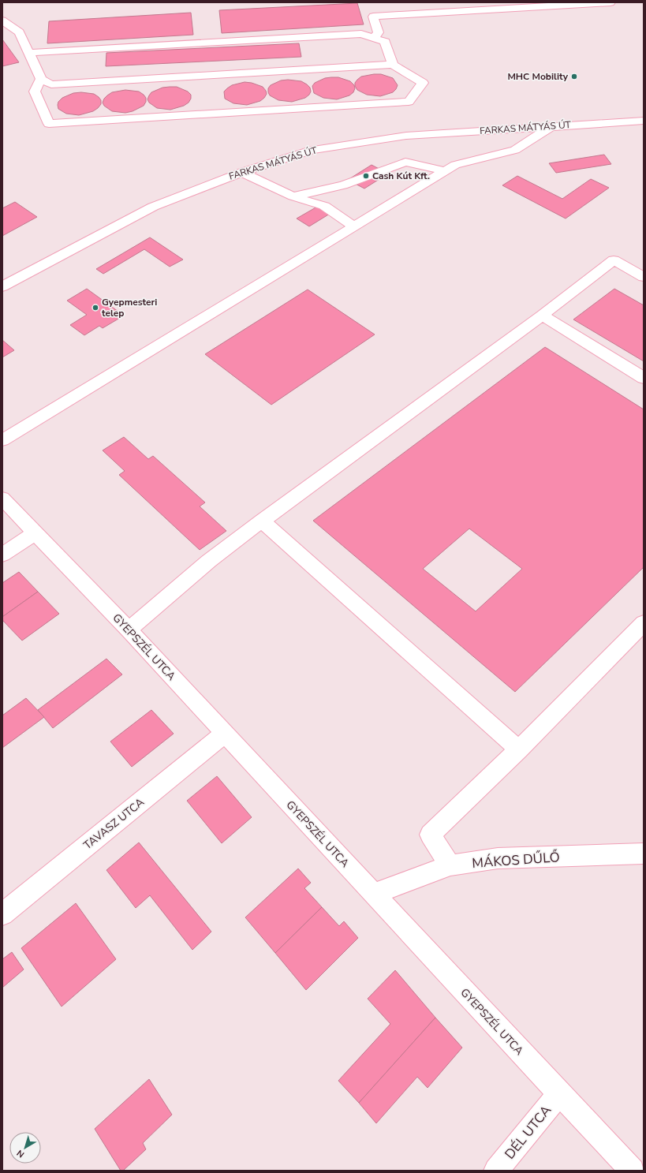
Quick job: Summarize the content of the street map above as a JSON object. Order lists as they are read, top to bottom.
{
  "streets": {
    "street": [
      "FARKAS MÁTYÁS ÚT",
      "GYEPSZÉL UTCA",
      "TAVASZ UTCA",
      "MÁKOS DŰLŐ",
      "DÉL UTCA"
    ]
  },
  "crossings": [
    ["GYEPSZÉL UTCA", "TAVASZ UTCA"],
    ["GYEPSZÉL UTCA", "MÁKOS DŰLŐ"],
    ["GYEPSZÉL UTCA", "DÉL UTCA"]
  ],
  "places": ["MHC Mobility", "Cash Kút Kft.", "Gyepmesteri telep"],
  "north": "bottom left"
}
